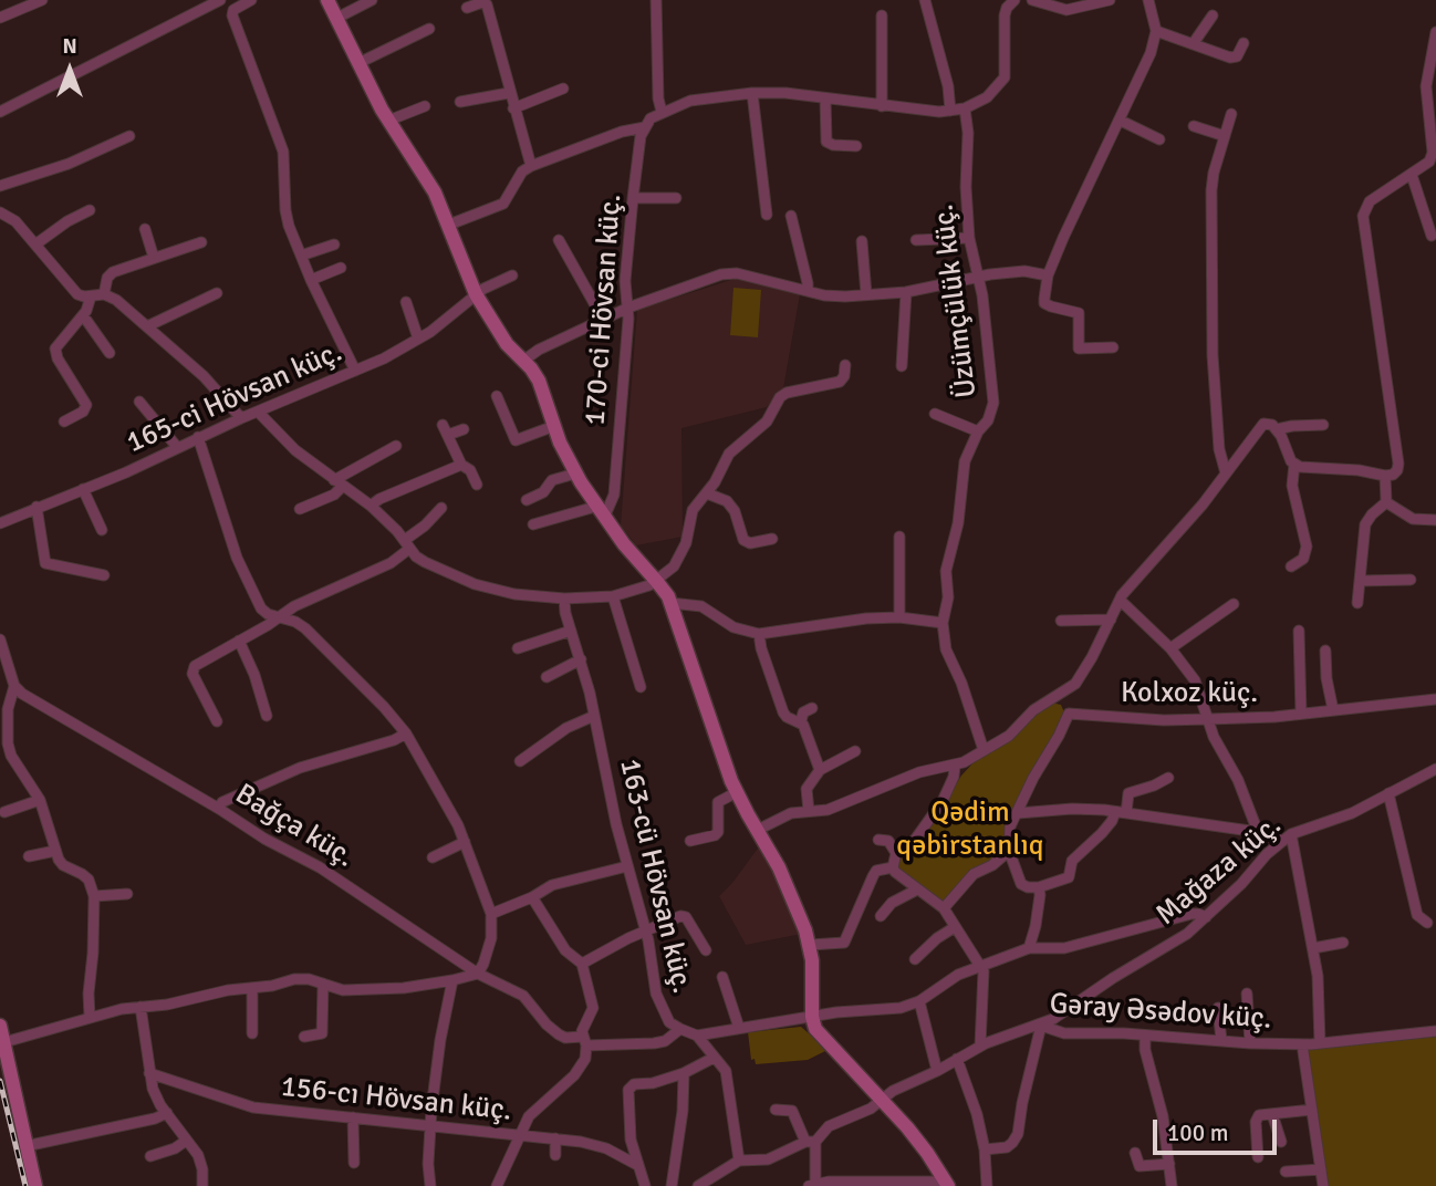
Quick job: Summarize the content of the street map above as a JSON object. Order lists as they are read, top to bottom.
{
  "streets": {
    "street": [
      "Üzümçülük küç.",
      "170-ci Hövsan küç.",
      "165-ci Hövsan küç.",
      "Kolxoz küç.",
      "Bağça küç.",
      "Mağaza küç.",
      "163-cü Hövsan küç.",
      "Gəray Əsədov küç.",
      "156-cı Hövsan küç."
    ]
  },
  "crossings": [
    ["Mağaza küç.", "Gəray Əsədov küç."]
  ],
  "parks": ["Qədim qəbirstanlıq"],
  "scale_bar": "100 m",
  "north": "top"
}
